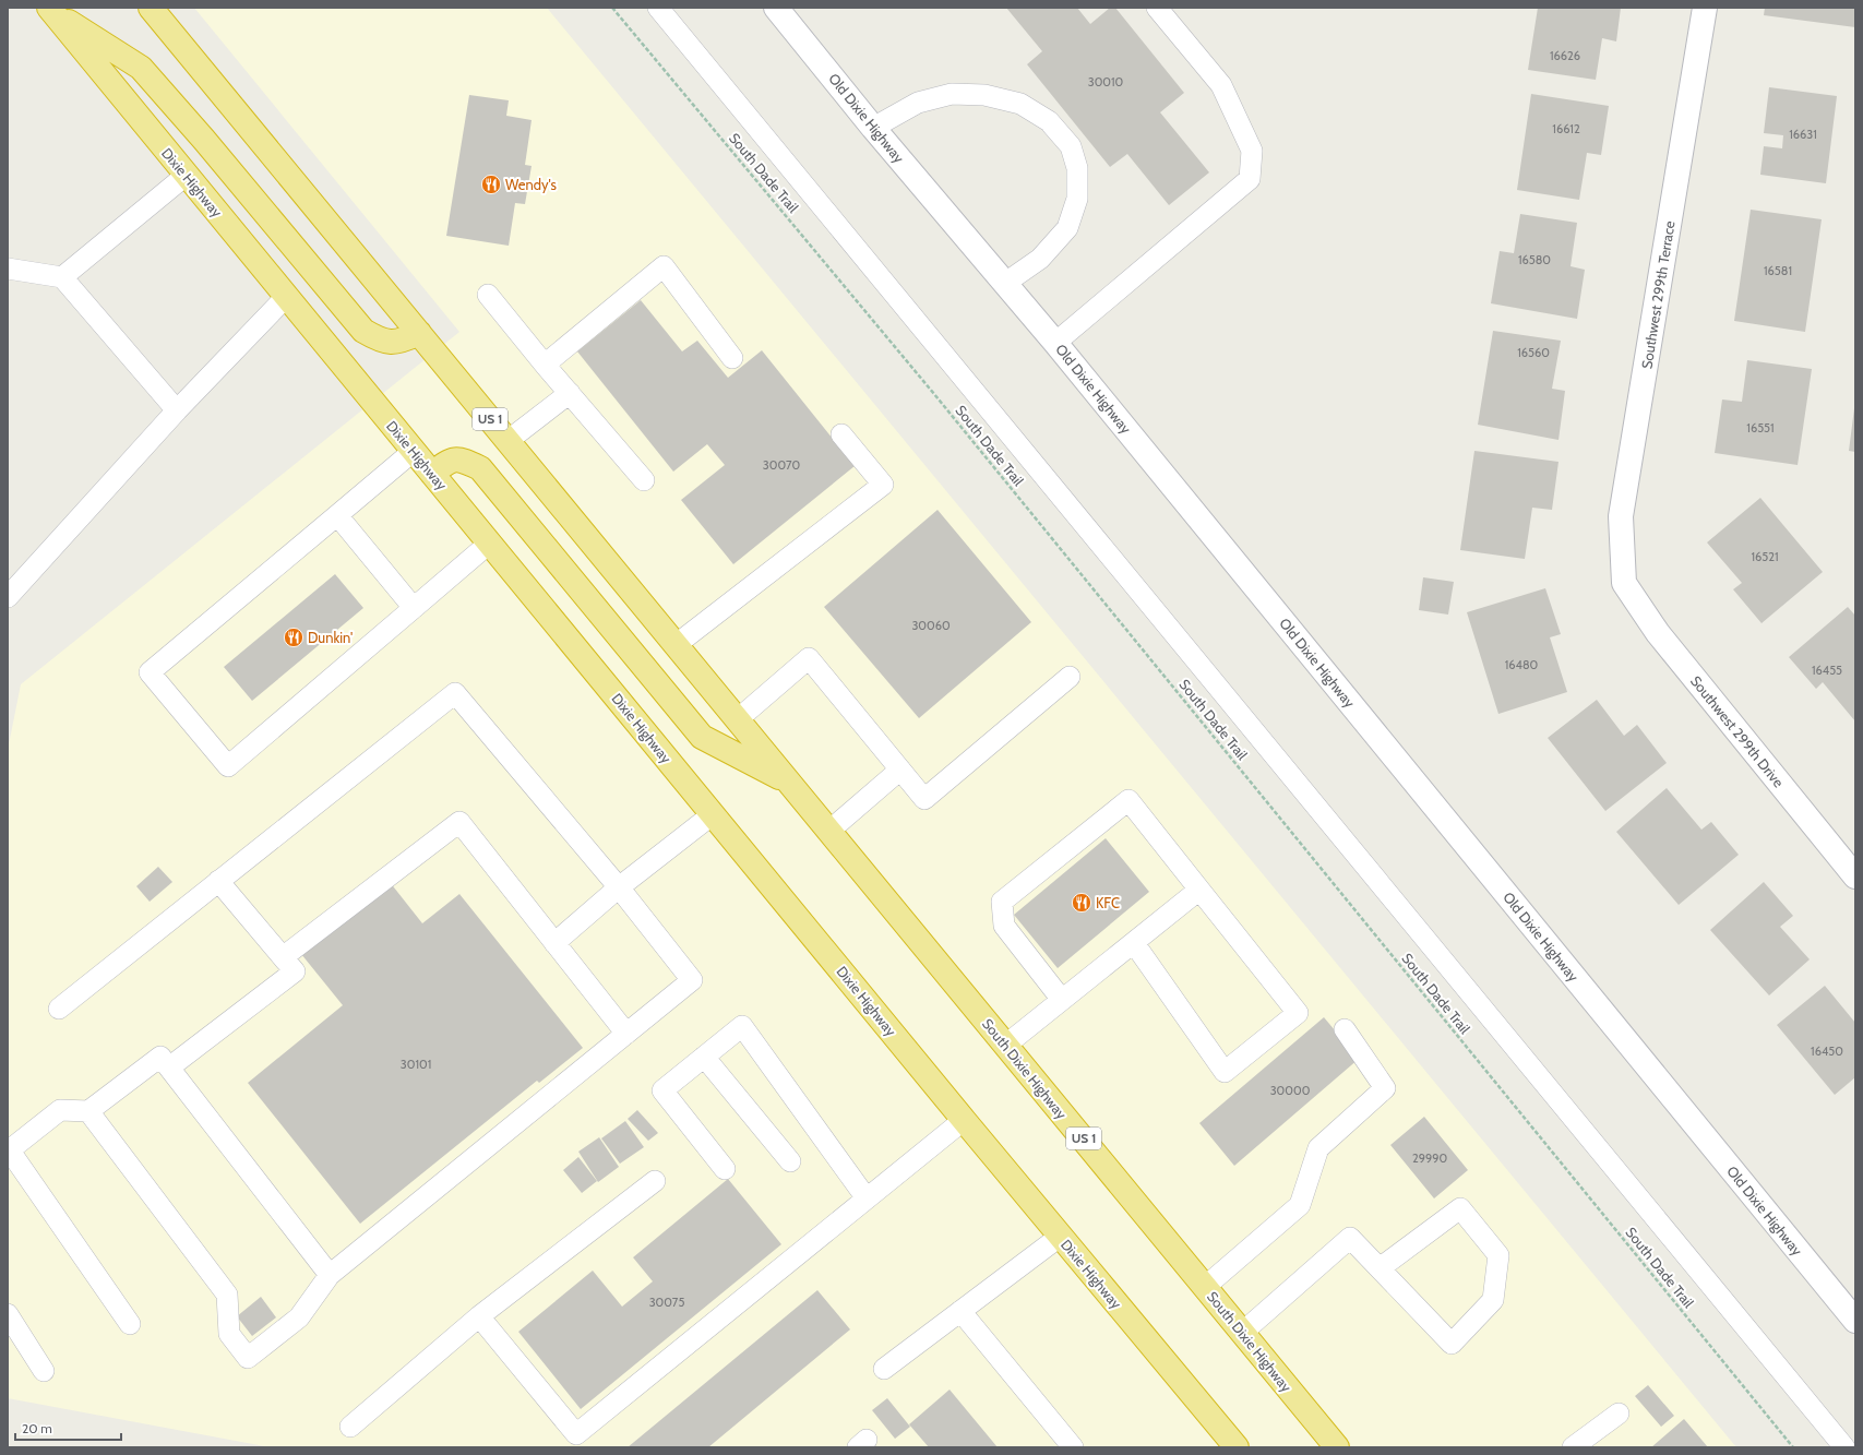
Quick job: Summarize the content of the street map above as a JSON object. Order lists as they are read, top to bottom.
{
  "streets": {
    "highway": ["Dixie Highway", "US 1", "South Dixie Highway"],
    "street": ["Old Dixie Highway", "Southwest 299th Terrace", "Southwest 299th Drive"],
    "path": ["South Dade Trail"]
  },
  "crossings": [
    ["Southwest 299th Terrace", "Southwest 299th Drive"],
    ["US 1", "South Dixie Highway"]
  ],
  "places": {
    "restaurant": ["Wendy's", "Dunkin'", "KFC"]
  },
  "house_numbers": [
    "16626",
    "30010",
    "16612",
    "16631",
    "16580",
    "16581",
    "16560",
    "16551",
    "30070",
    "16521",
    "30060",
    "16480",
    "16455",
    "16450",
    "30101",
    "30000",
    "29990",
    "30075"
  ],
  "scale_bar": "20 m"
}
